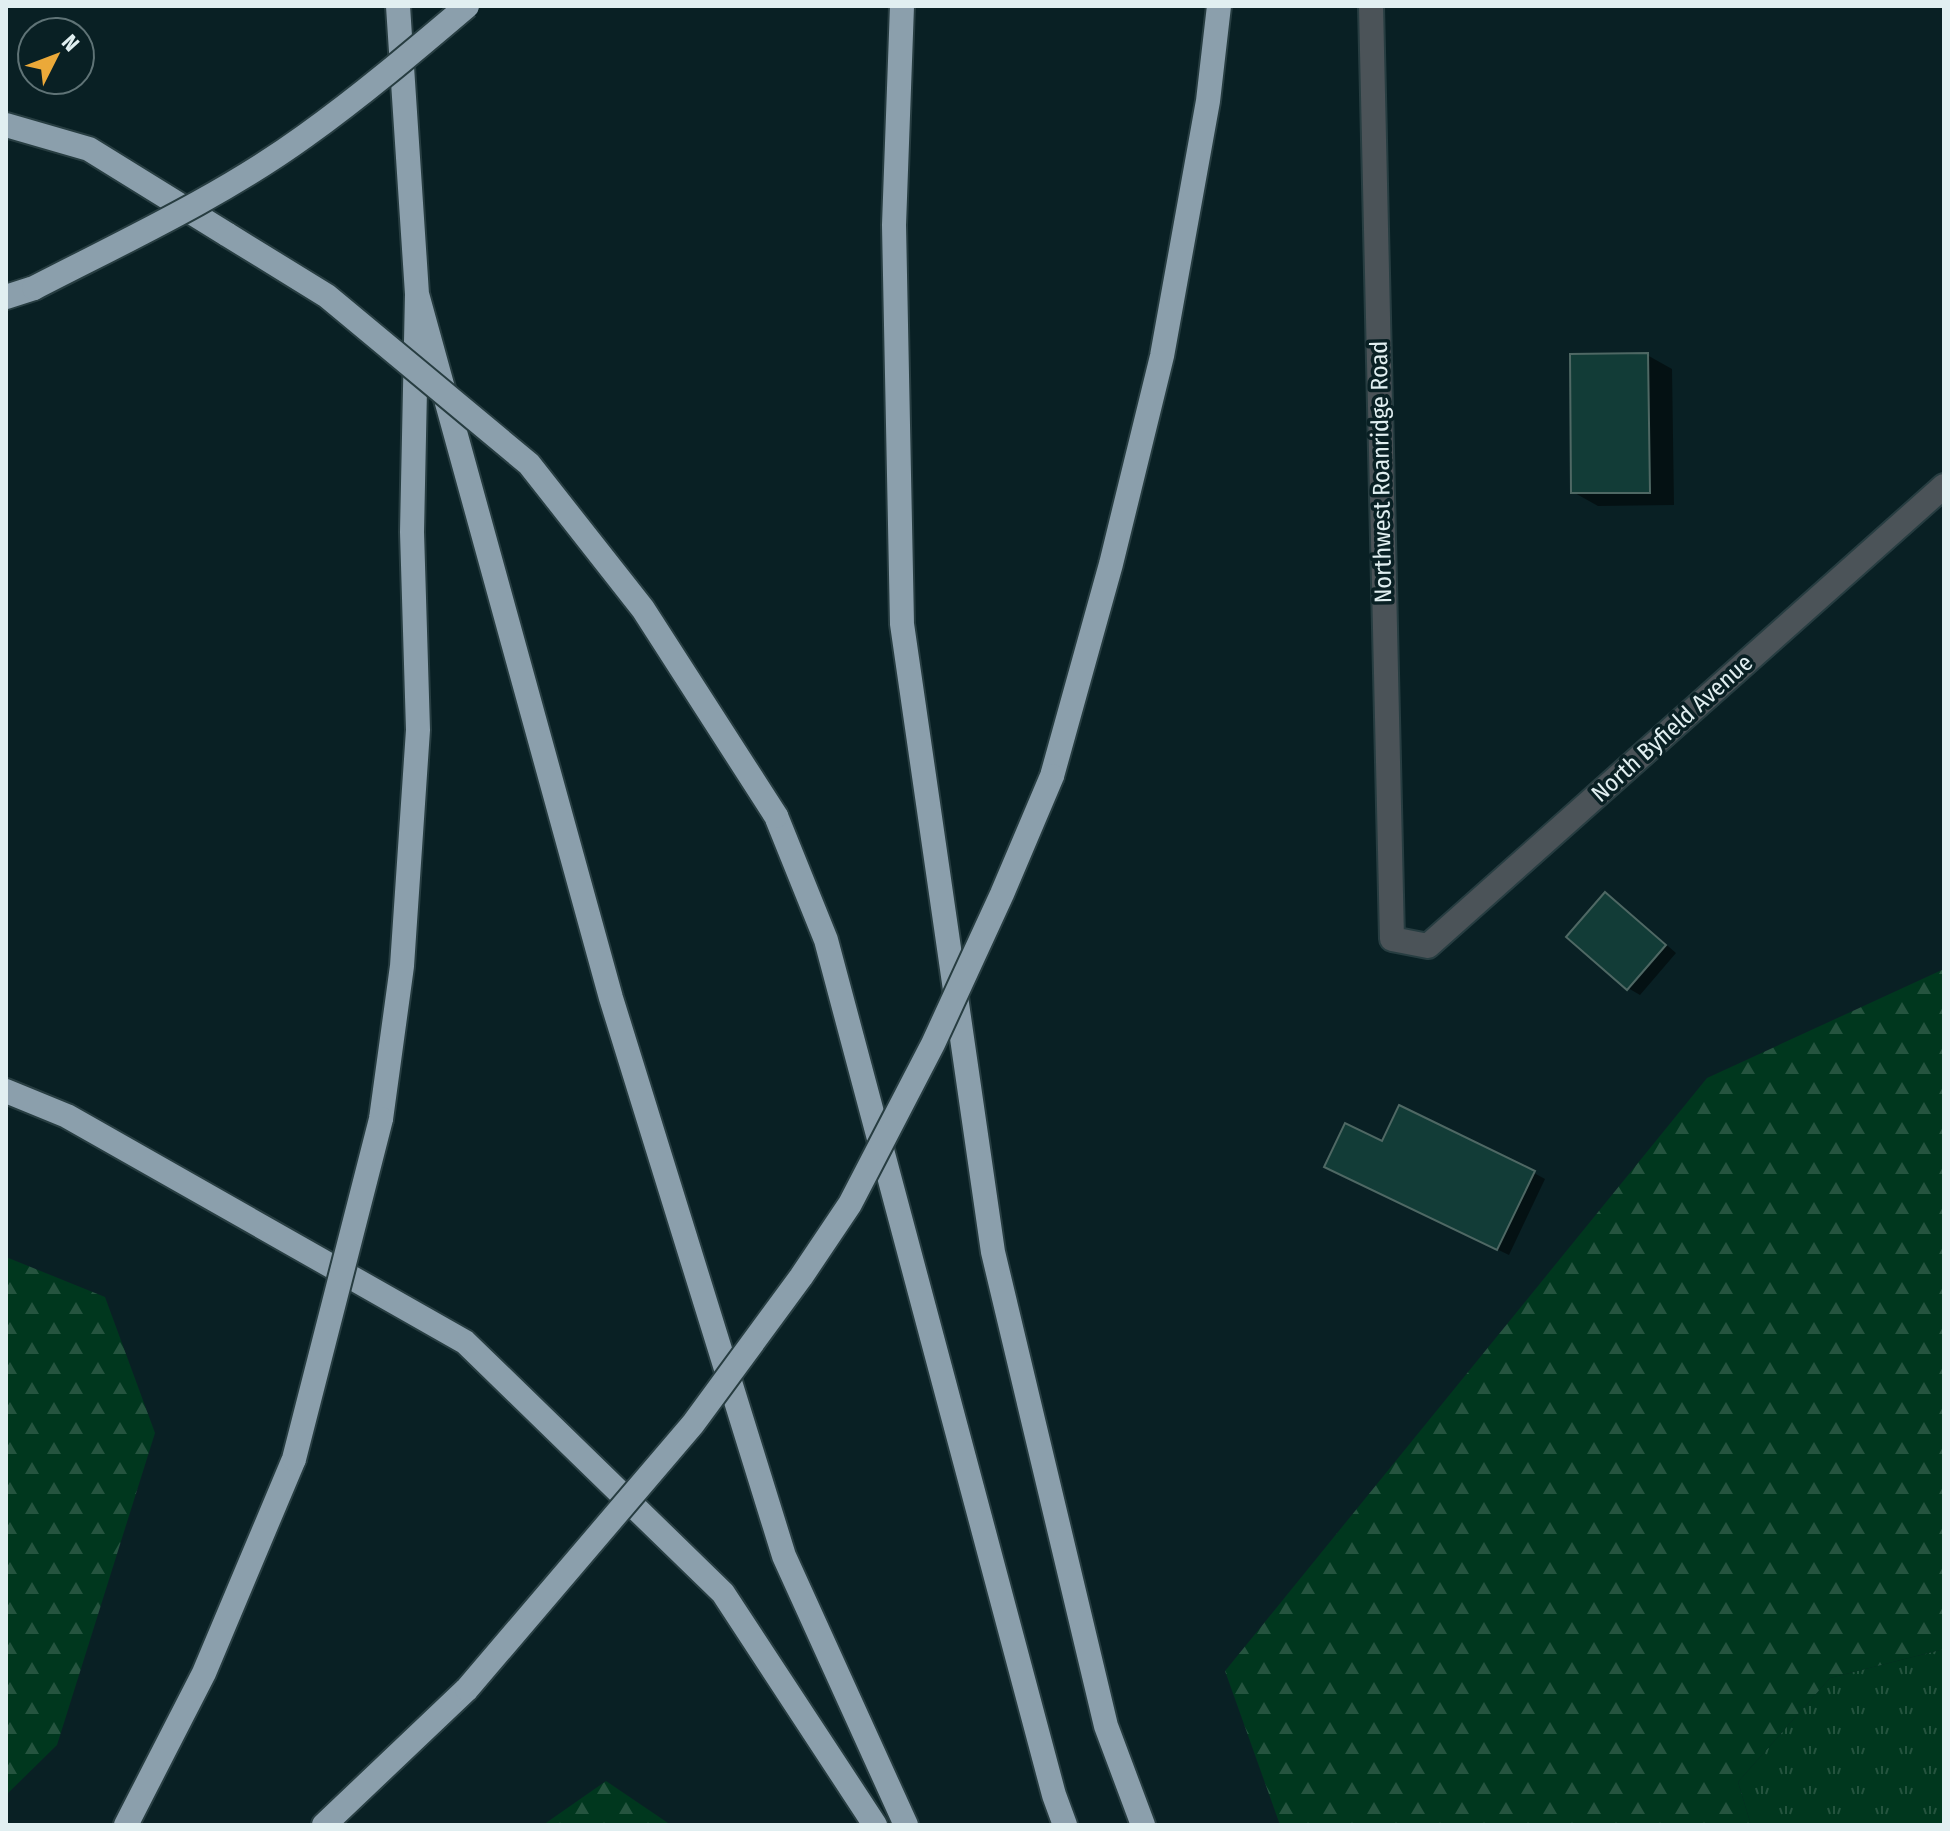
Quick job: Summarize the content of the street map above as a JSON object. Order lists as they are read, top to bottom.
{
  "streets": {
    "street": ["Northwest Roanridge Road", "North Byfield Avenue"]
  },
  "crossings": [
    ["Northwest Roanridge Road", "North Byfield Avenue"]
  ],
  "north": "top right"
}
